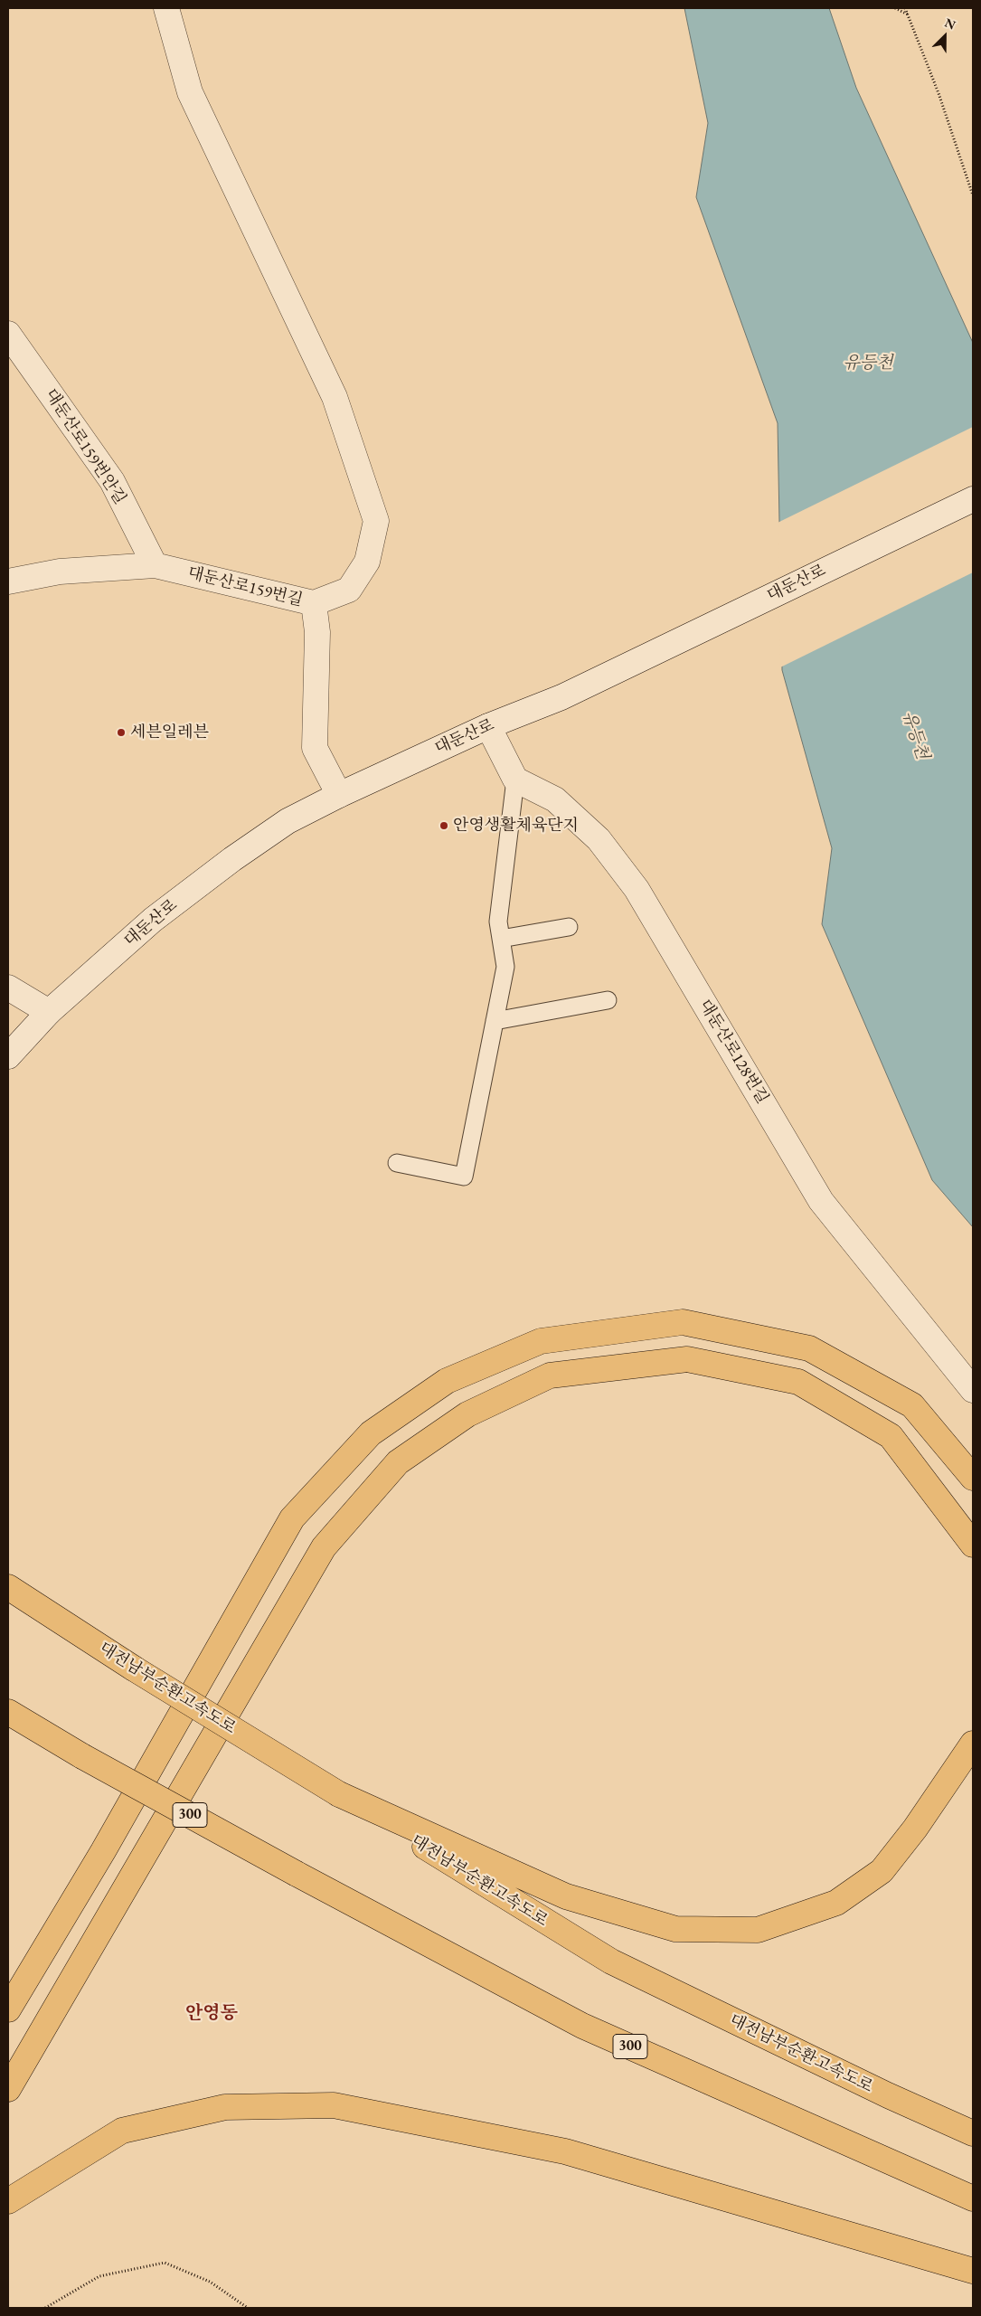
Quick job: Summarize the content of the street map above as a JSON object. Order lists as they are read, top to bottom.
{
  "streets": {
    "highway": ["대전남부순환고속도로", "300"],
    "street": [
      "대둔산로159번안길",
      "대둔산로",
      "대둔산로159번길",
      "대둔산로128번길"
    ]
  },
  "crossings": [
    ["대둔산로159번안길", "대둔산로159번길"],
    ["대둔산로", "대둔산로159번길"]
  ],
  "districts": ["안영동"],
  "water": ["유등천"],
  "places": ["세븐일레븐", "안영생활체육단지"],
  "north": "top right"
}
